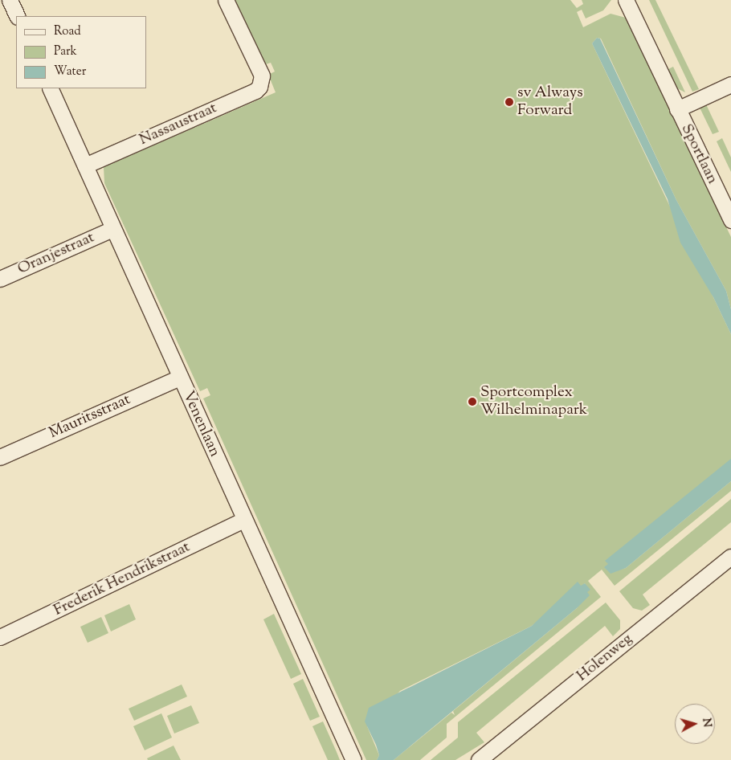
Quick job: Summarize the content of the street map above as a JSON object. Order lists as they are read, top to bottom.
{
  "streets": {
    "street": [
      "Nassaustraat",
      "Sportlaan",
      "Oranjestraat",
      "Mauritsstraat",
      "Venenlaan",
      "Frederik Hendrikstraat",
      "Holenweg"
    ]
  },
  "crossings": [
    ["Nassaustraat", "Venenlaan"],
    ["Oranjestraat", "Venenlaan"],
    ["Mauritsstraat", "Venenlaan"],
    ["Venenlaan", "Frederik Hendrikstraat"]
  ],
  "places": ["sv Always Forward", "Sportcomplex Wilhelminapark"],
  "legend": ["Road", "Park", "Water"],
  "north": "right"
}
